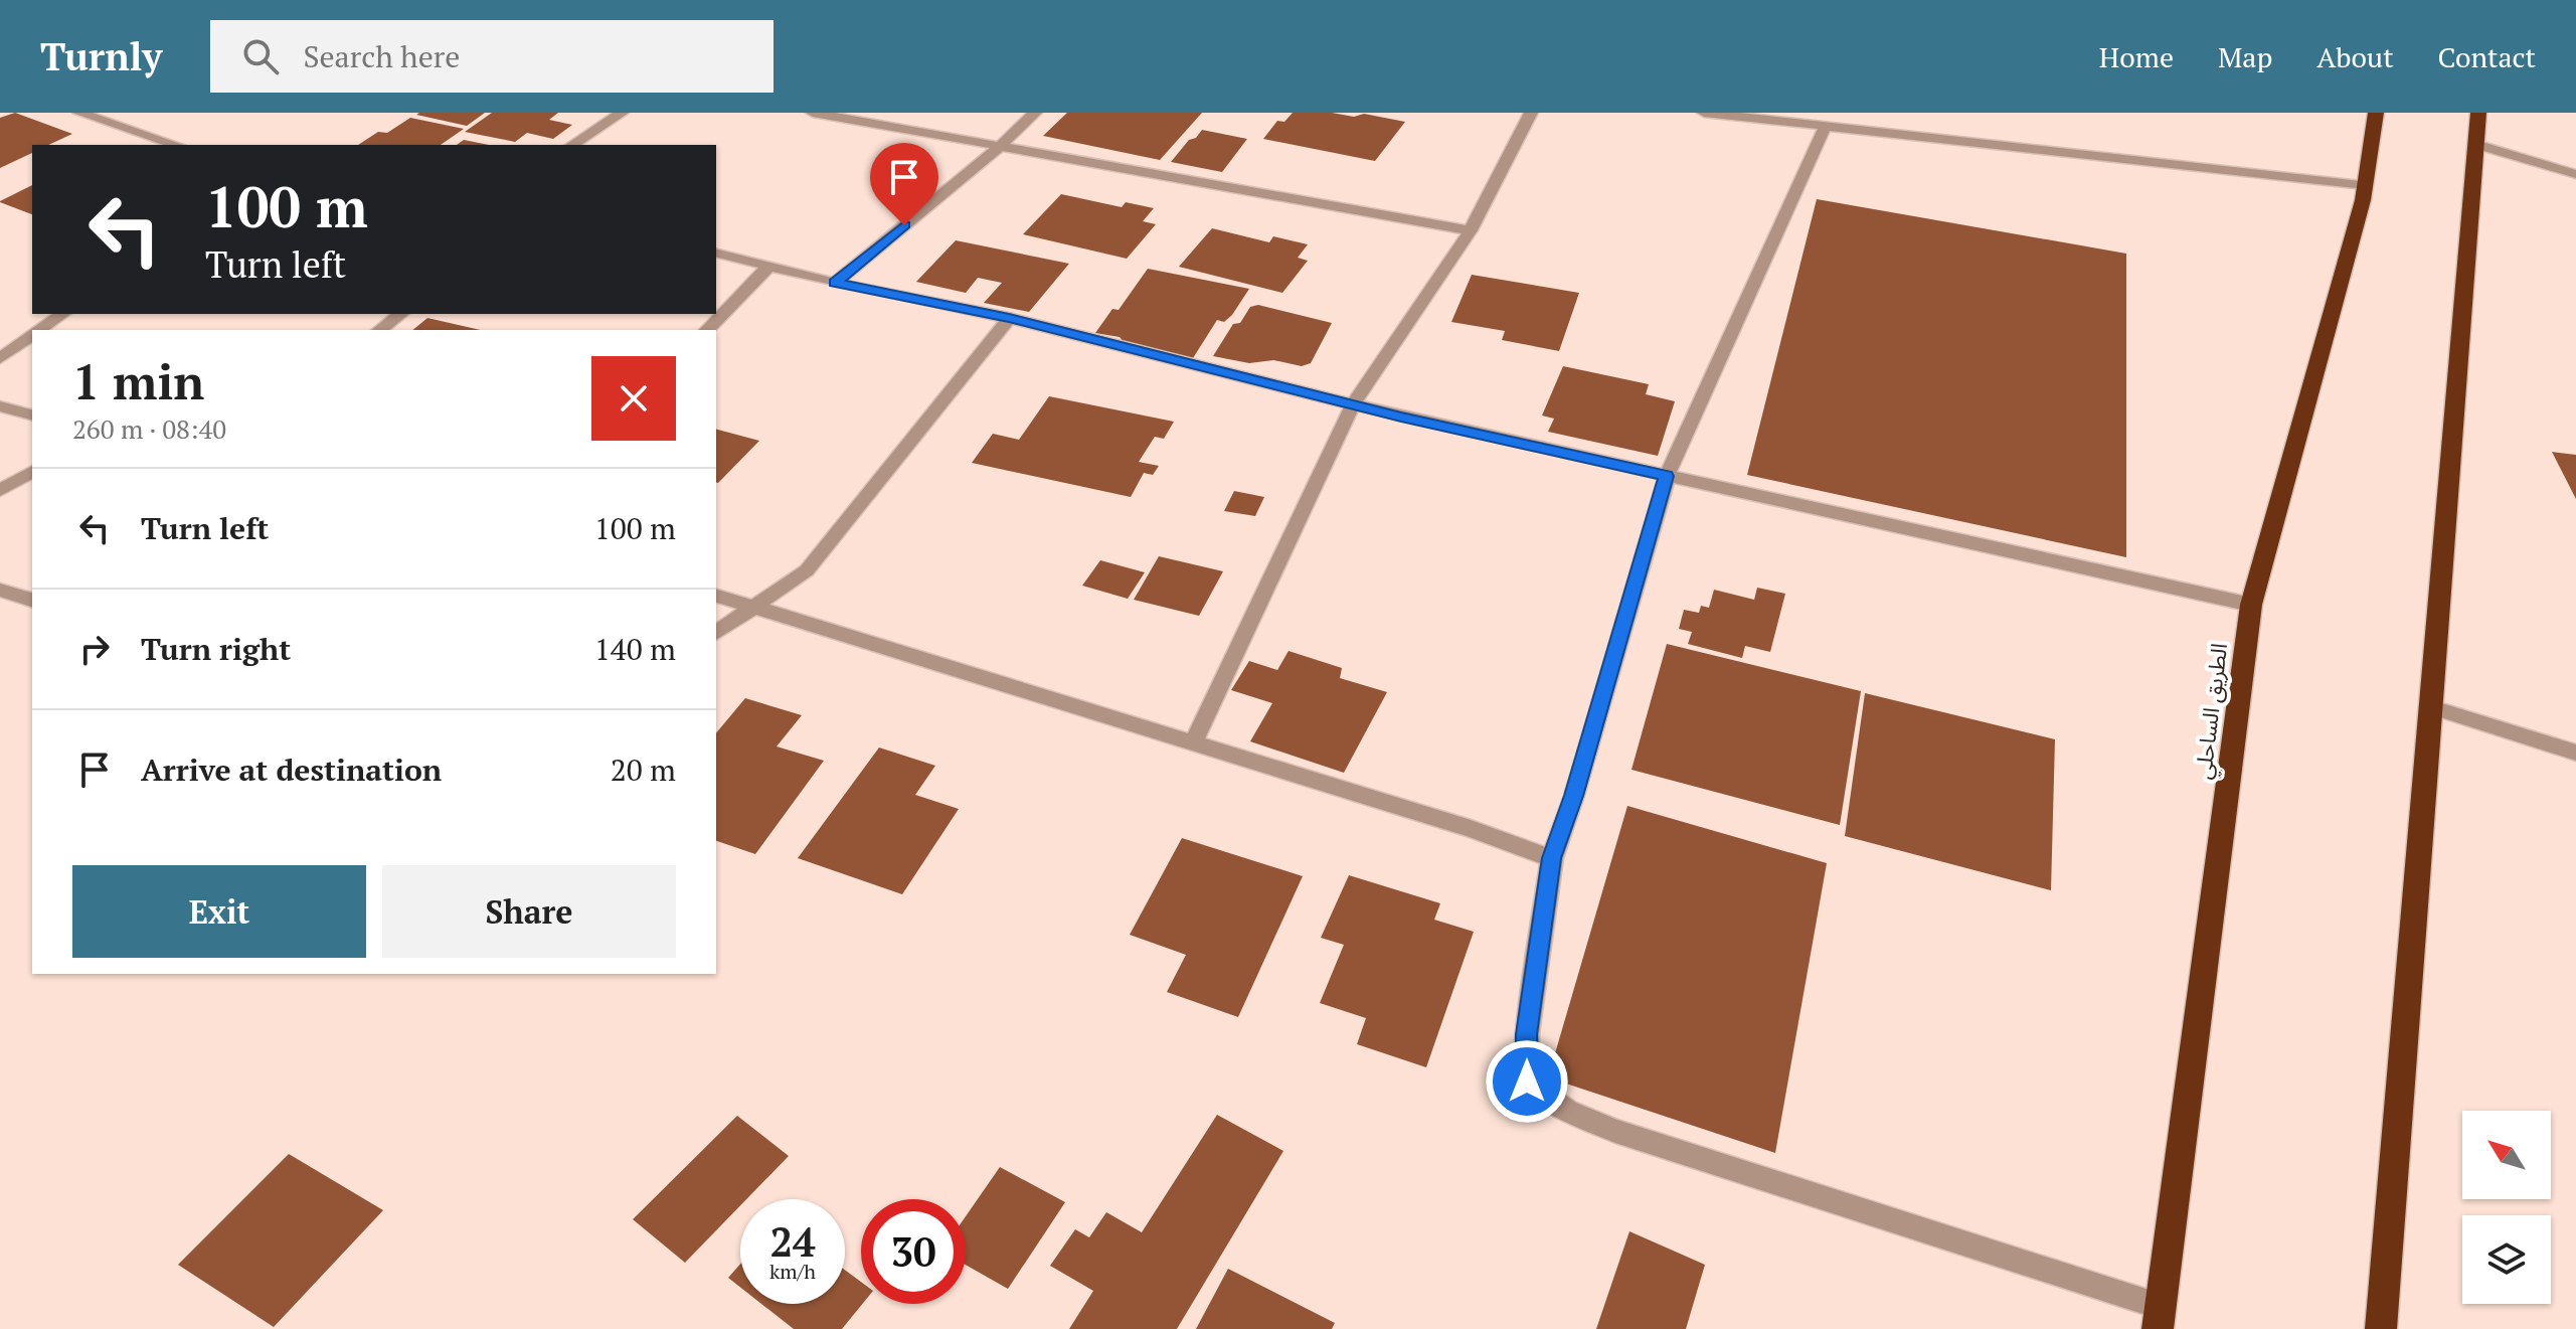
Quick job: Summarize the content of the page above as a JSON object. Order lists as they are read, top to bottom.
{
  "streets": {
    "highway": ["الطريق الساحلي"]
  },
  "north": "top left",
  "page": {
    "header": "Turnly",
    "search": "Search here",
    "nav": [
      "Home",
      "Map",
      "About",
      "Contact"
    ],
    "turn": ["100 m", "Turn left"],
    "heading": ["1 min", "260 m · 08:40"],
    "list": [
      {
        "name": "Turn left",
        "value": "100 m"
      },
      {
        "name": "Turn right",
        "value": "140 m"
      },
      {
        "name": "Arrive at destination",
        "value": "20 m"
      }
    ],
    "buttons": ["Exit", "Share"],
    "speed": "24 km/h",
    "limit": "30"
  }
}
